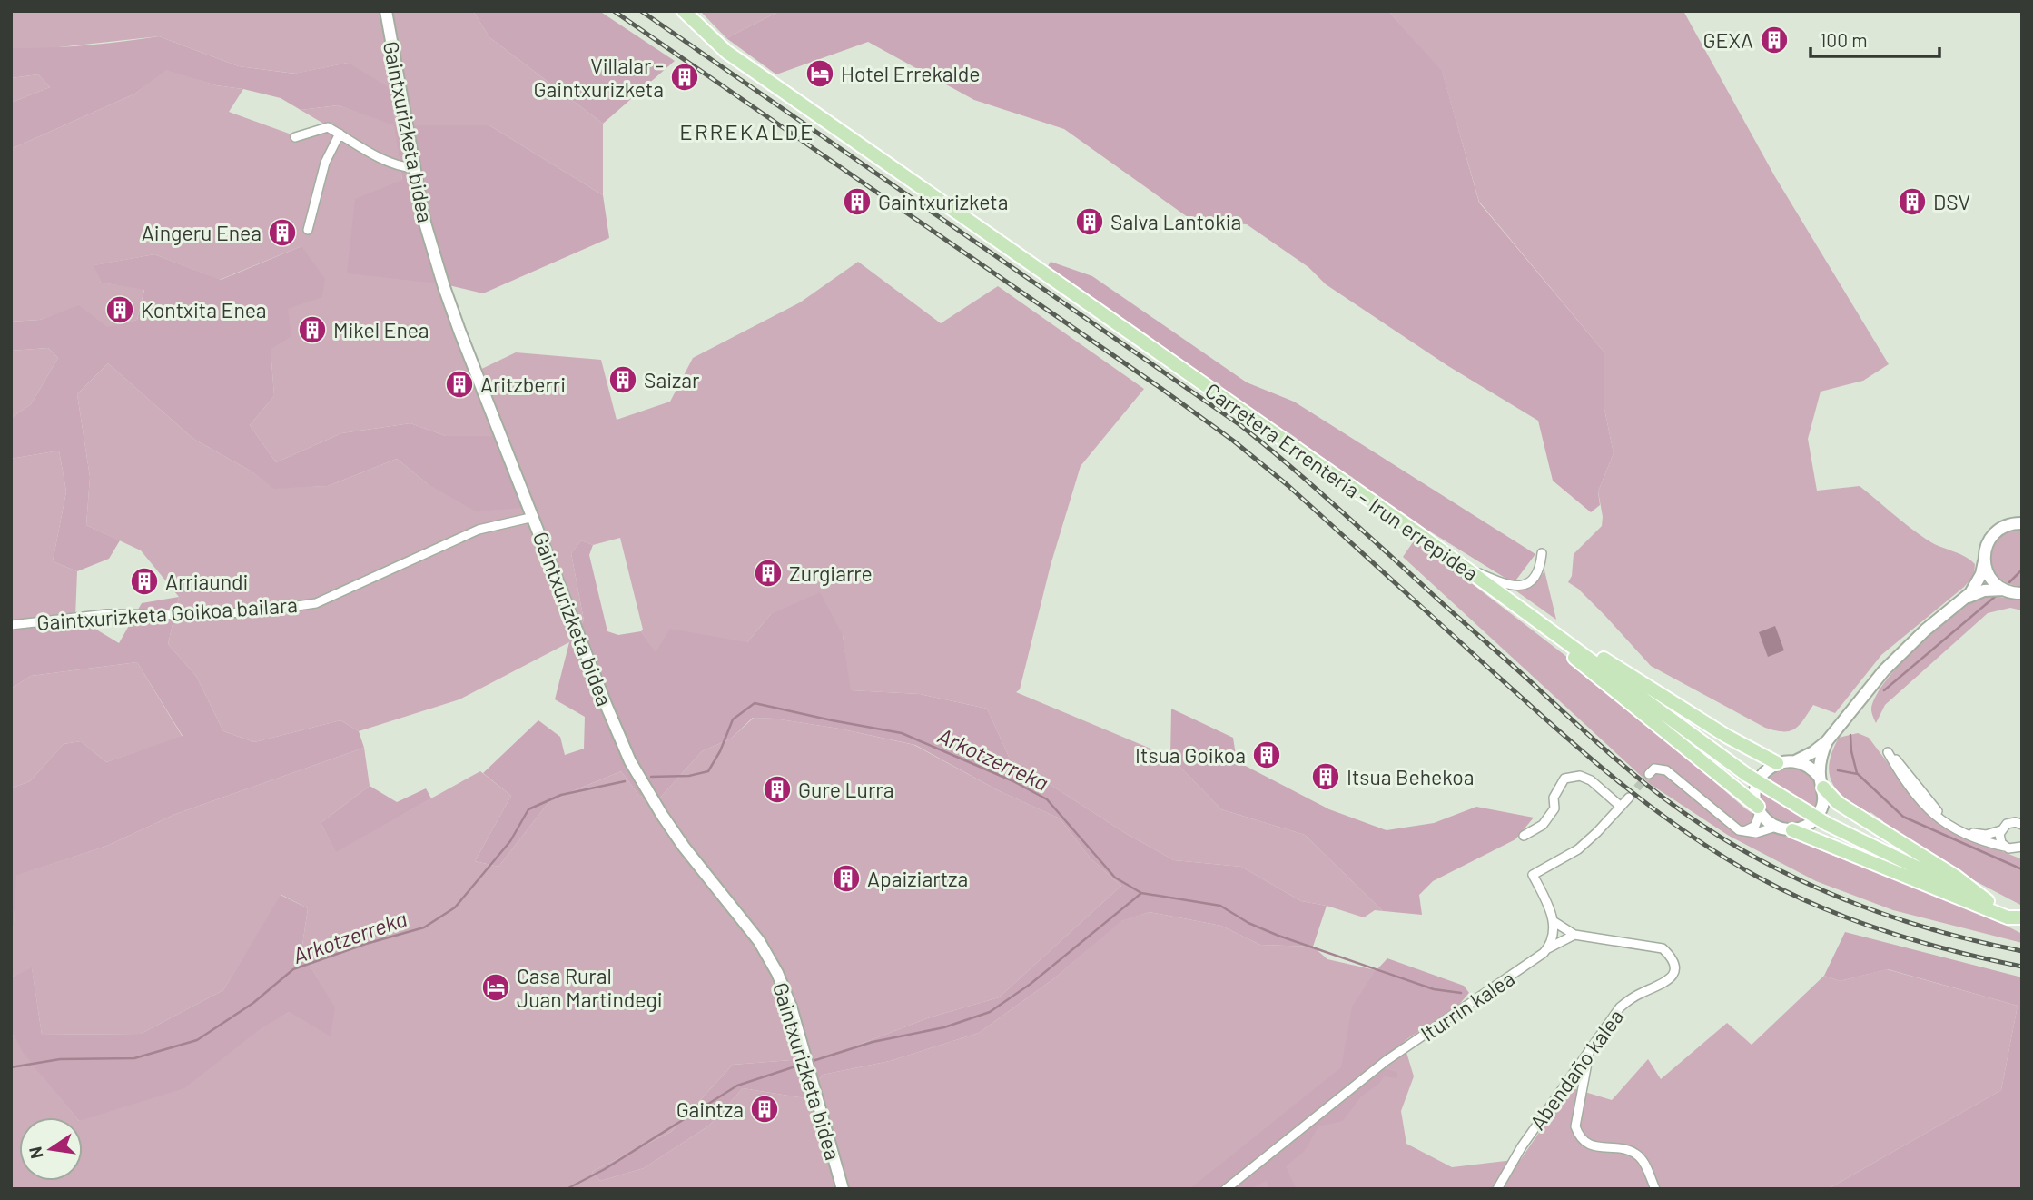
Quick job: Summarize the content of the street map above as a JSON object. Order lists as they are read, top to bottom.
{
  "streets": {
    "main road": ["Gaintxurizketa bidea", "Carretera Errenteria – Irun errepidea"],
    "street": ["Gaintxurizketa Goikoa bailara", "Iturrin kalea", "Abendaño kalea"]
  },
  "crossings": [
    ["Gaintxurizketa bidea", "Gaintxurizketa Goikoa bailara"],
    ["Iturrin kalea", "Abendaño kalea"]
  ],
  "districts": ["ERREKALDE"],
  "water": ["Arkotzerreka"],
  "places": {
    "building": [
      "GEXA",
      "Villalar - Gaintxurizketa",
      "Gaintxurizketa",
      "DSV",
      "Salva Lantokia",
      "Aingeru Enea",
      "Kontxita Enea",
      "Mikel Enea",
      "Saizar",
      "Aritzberri",
      "Zurgiarre",
      "Arriaundi",
      "Itsua Goikoa",
      "Itsua Behekoa",
      "Gure Lurra",
      "Apaiziartza",
      "Gaintza"
    ],
    "hotel": ["Hotel Errekalde", "Casa Rural Juan Martindegi"]
  },
  "scale_bar": "100 m",
  "north": "left"
}
